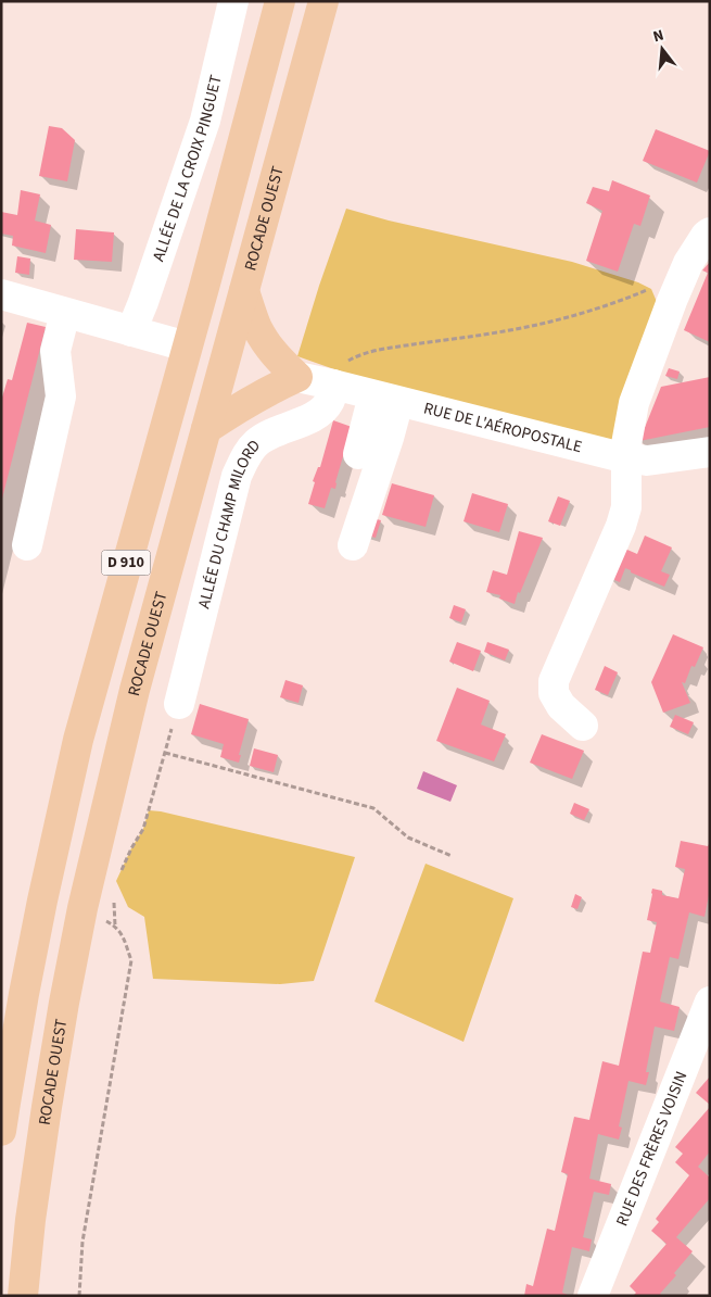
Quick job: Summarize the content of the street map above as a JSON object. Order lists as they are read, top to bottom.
{
  "streets": {
    "main road": ["ROCADE OUEST", "D 910"],
    "street": [
      "ALLÉE DE LA CROIX PINGUET",
      "RUE DE L'AÉROPOSTALE",
      "ALLÉE DU CHAMP MILORD",
      "RUE DES FRÈRES VOISIN"
    ]
  },
  "crossings": [
    ["RUE DE L'AÉROPOSTALE", "ALLÉE DU CHAMP MILORD"]
  ],
  "north": "top"
}
